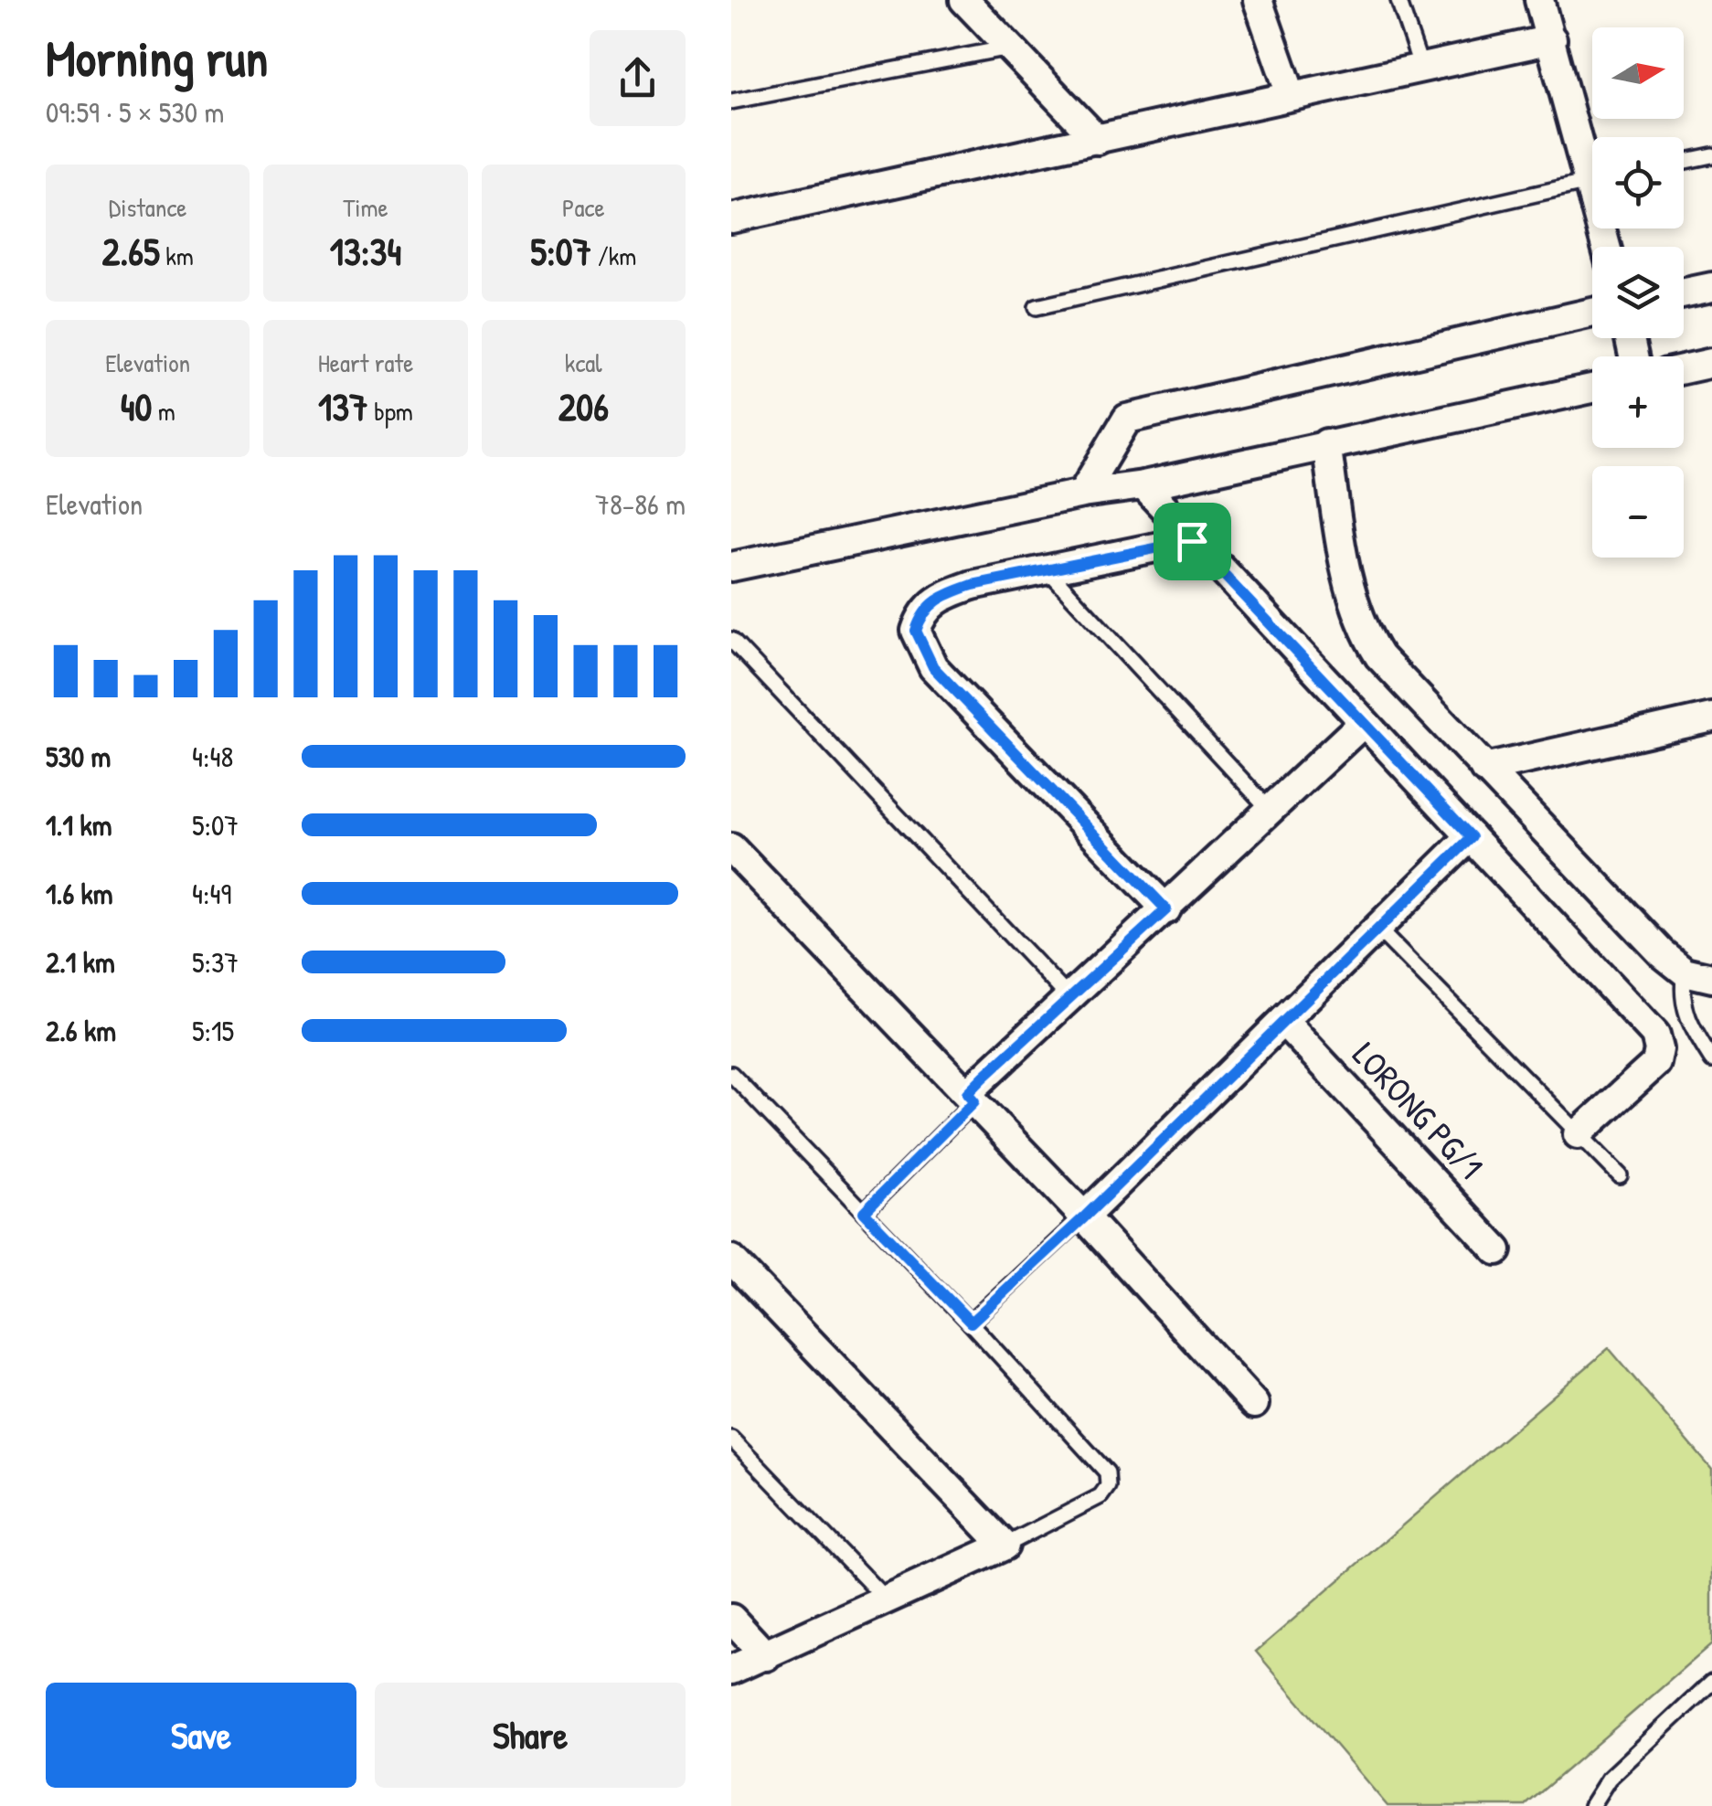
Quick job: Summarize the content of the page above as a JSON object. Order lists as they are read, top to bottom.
{
  "streets": {
    "street": ["LORONG PG/1"]
  },
  "north": "right",
  "page": {
    "heading": ["Morning run", "09:59 · 5 × 530 m"],
    "map_buttons": ["+", "−"],
    "stats": [
      ["Distance", "2.65 km"],
      ["Time", "13:34"],
      ["Pace", "5:07 /km"],
      ["Elevation", "40 m"],
      ["Heart rate", "137 bpm"],
      ["kcal", "206"]
    ],
    "chart": ["Elevation", "78–86 m"],
    "list": [
      {
        "name": "530 m",
        "note": "4:48"
      },
      {
        "name": "1.1 km",
        "note": "5:07"
      },
      {
        "name": "1.6 km",
        "note": "4:49"
      },
      {
        "name": "2.1 km",
        "note": "5:37"
      },
      {
        "name": "2.6 km",
        "note": "5:15"
      }
    ],
    "buttons": ["Save", "Share"]
  }
}
